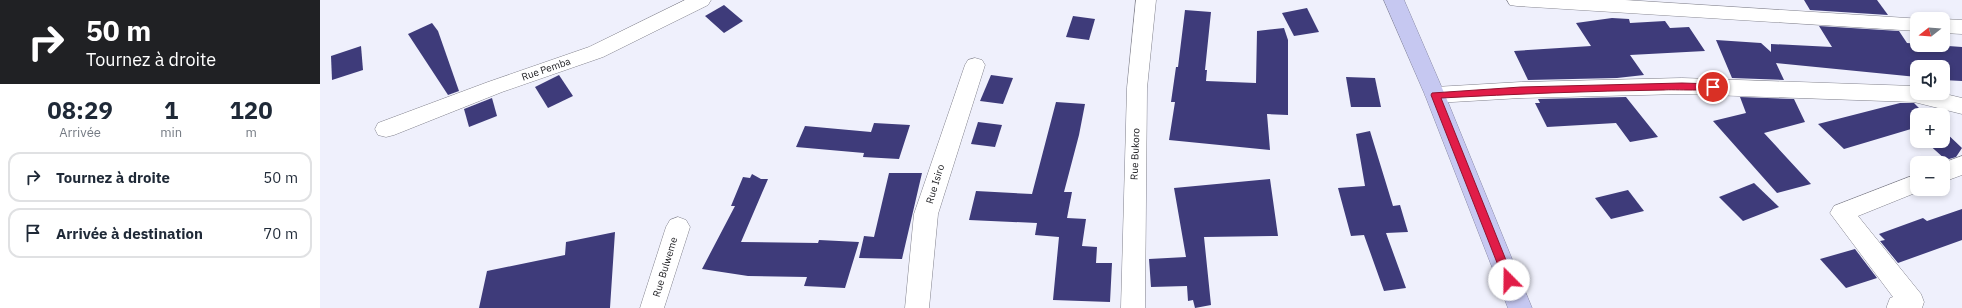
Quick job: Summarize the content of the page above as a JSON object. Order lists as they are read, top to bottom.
{
  "streets": {
    "street": [
      "Rue Pemba",
      "Rue Bukoro",
      "Rue Isiro",
      "Rue Bulweme"
    ]
  },
  "north": "left",
  "page": {
    "turn": ["50 m", "Tournez à droite"],
    "map_buttons": ["+", "−"],
    "eta": [
      "08:29",
      "Arrivée",
      "1",
      "min",
      "120",
      "m"
    ],
    "list": [
      {
        "name": "Tournez à droite",
        "value": "50 m"
      },
      {
        "name": "Arrivée à destination",
        "value": "70 m"
      }
    ]
  }
}
